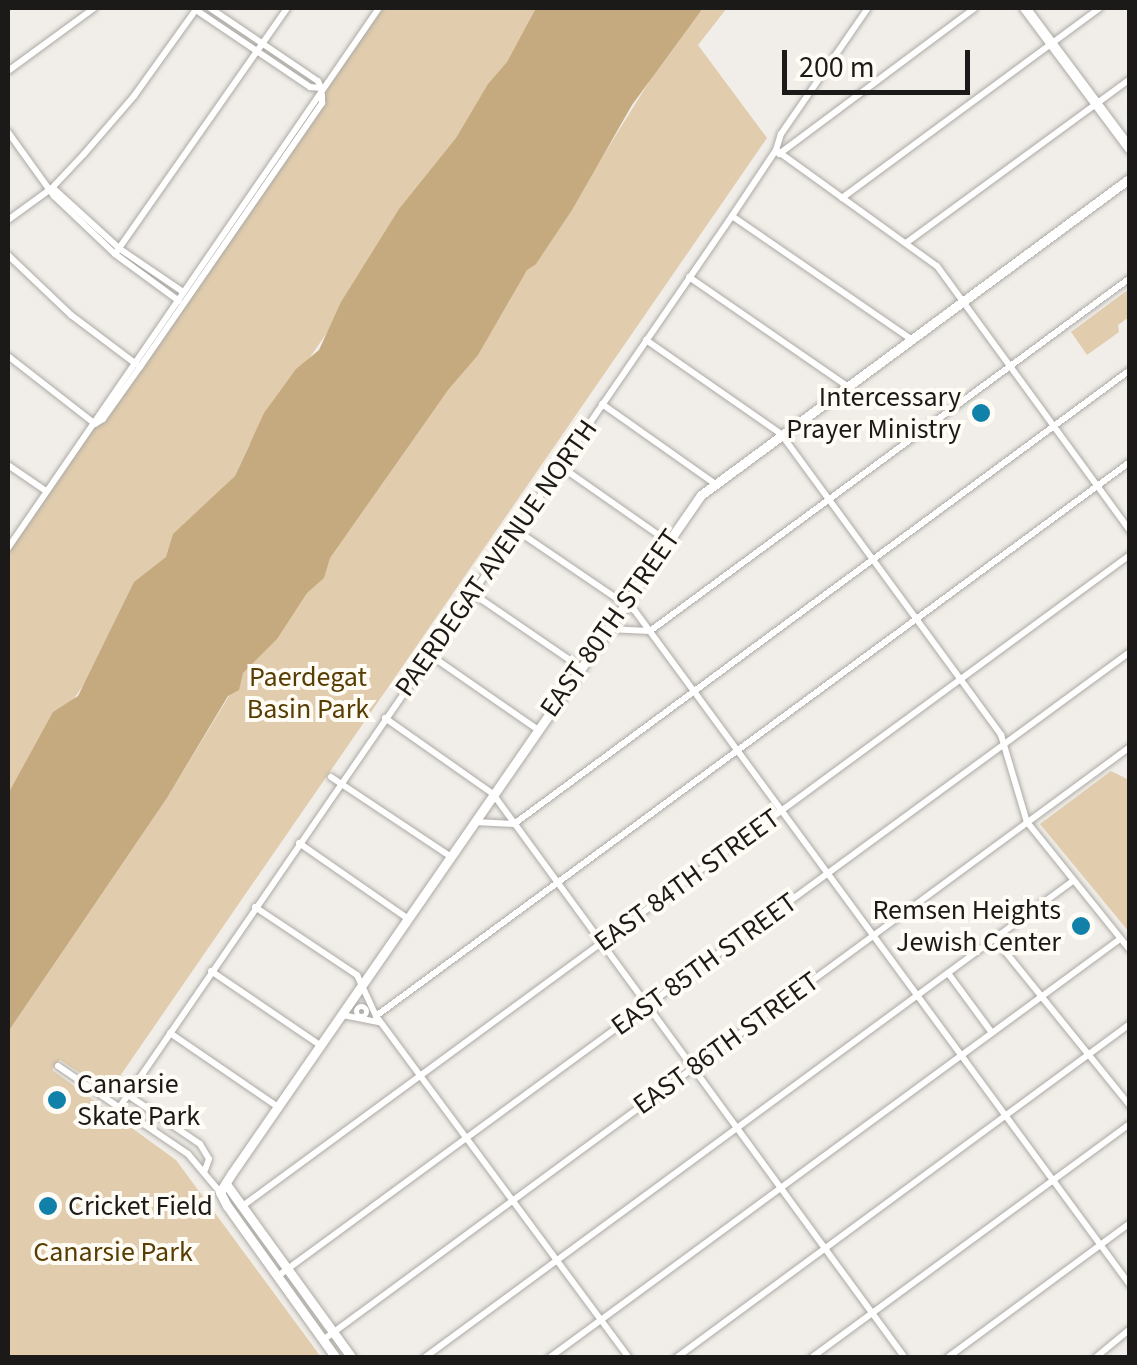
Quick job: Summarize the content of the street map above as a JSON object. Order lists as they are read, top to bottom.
{
  "streets": {
    "street": [
      "PAERDEGAT AVENUE NORTH",
      "EAST 80TH STREET",
      "EAST 84TH STREET",
      "EAST 85TH STREET",
      "EAST 86TH STREET"
    ]
  },
  "parks": ["Paerdegat Basin Park", "Canarsie Park"],
  "places": [
    "Intercessary Prayer Ministry",
    "Remsen Heights Jewish Center",
    "Canarsie Skate Park",
    "Cricket Field"
  ],
  "scale_bar": "200 m"
}
